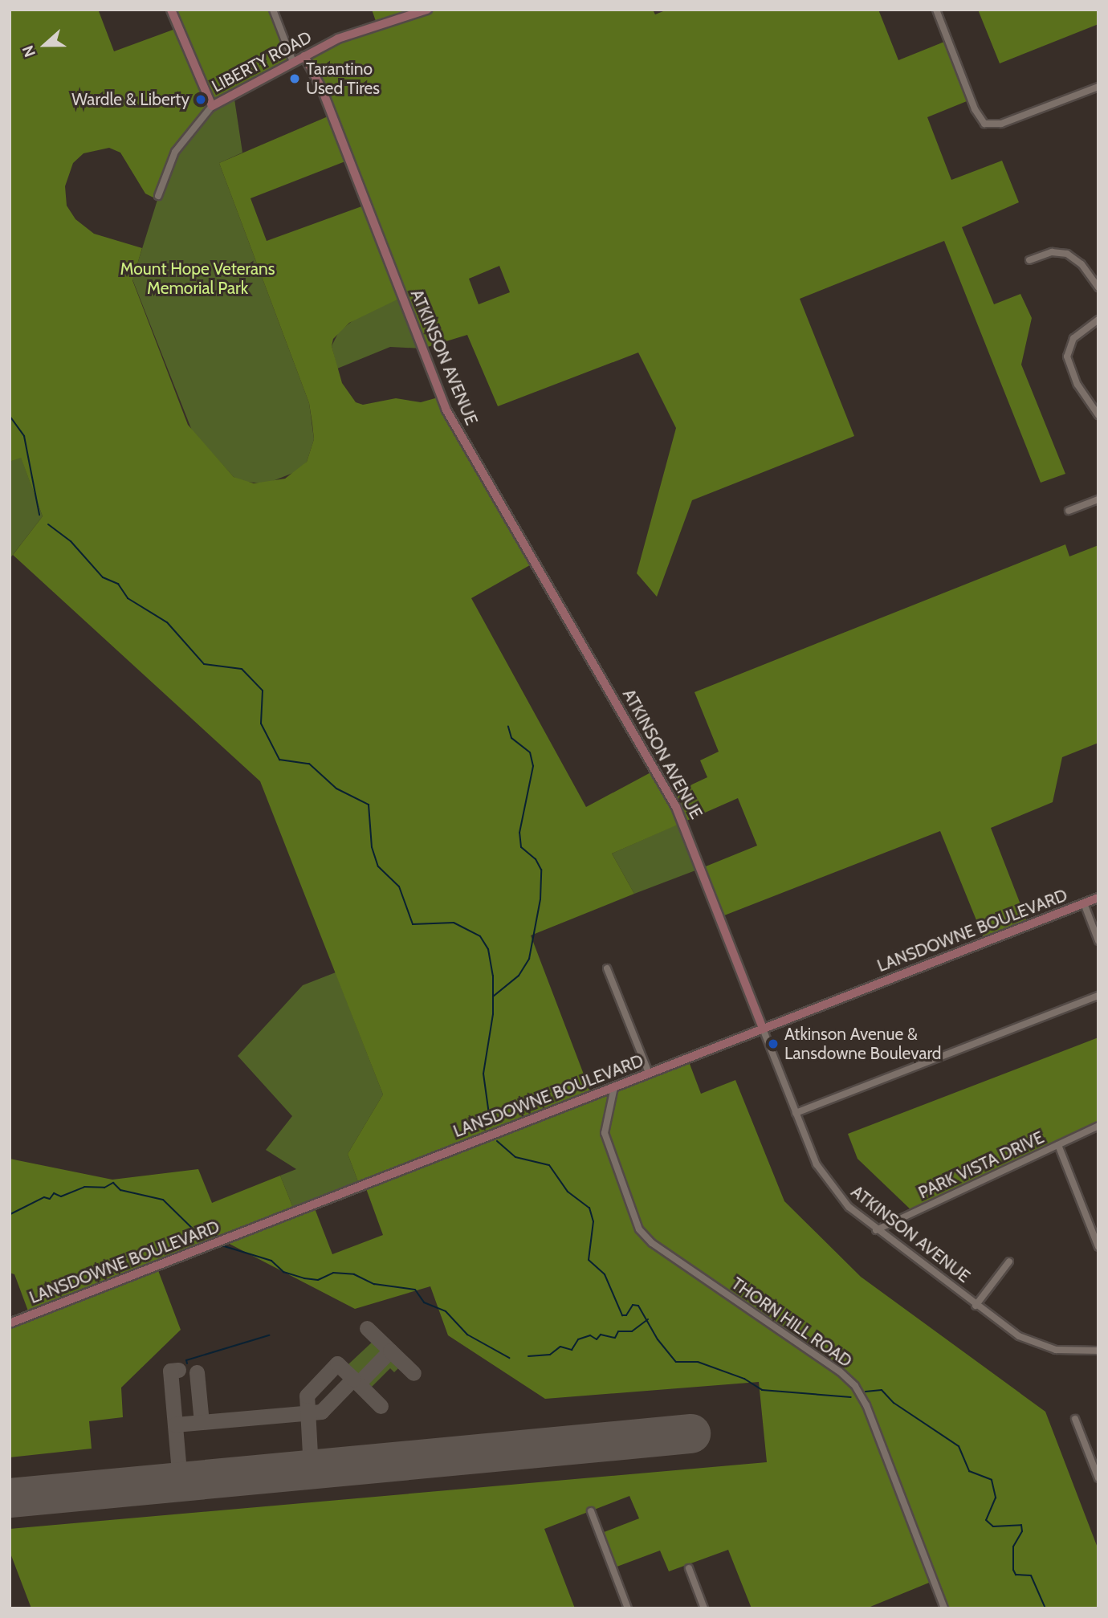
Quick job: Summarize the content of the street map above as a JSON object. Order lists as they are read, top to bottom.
{
  "streets": {
    "street": [
      "LIBERTY ROAD",
      "ATKINSON AVENUE",
      "LANSDOWNE BOULEVARD",
      "PARK VISTA DRIVE",
      "THORN HILL ROAD"
    ]
  },
  "crossings": [
    ["LIBERTY ROAD", "ATKINSON AVENUE"],
    ["ATKINSON AVENUE", "LANSDOWNE BOULEVARD"],
    ["ATKINSON AVENUE", "PARK VISTA DRIVE"],
    ["LANSDOWNE BOULEVARD", "THORN HILL ROAD"]
  ],
  "parks": ["Mount Hope Veterans Memorial Park"],
  "places": ["Tarantino Used Tires", "Wardle & Liberty", "Atkinson Avenue & Lansdowne Boulevard"],
  "north": "left"
}
